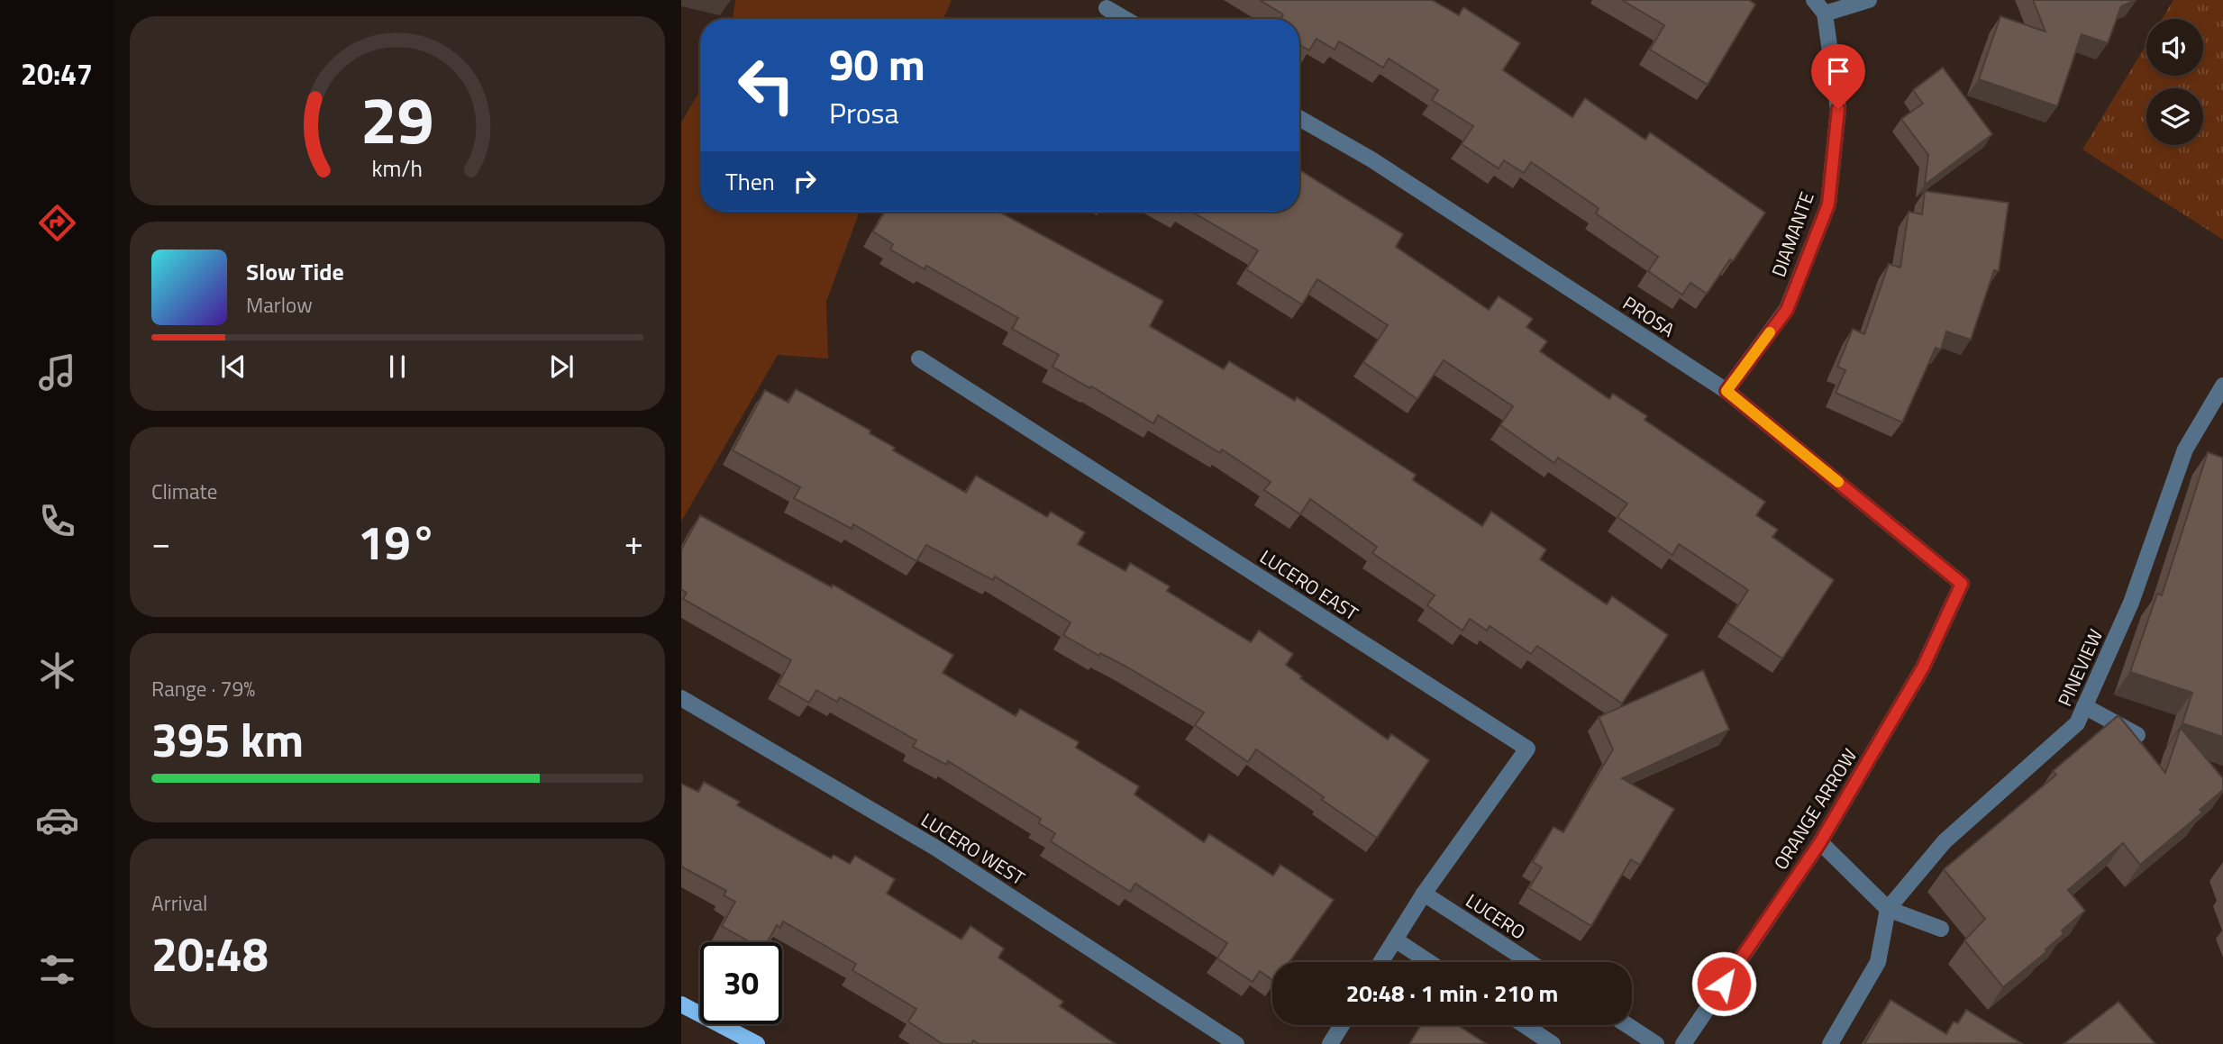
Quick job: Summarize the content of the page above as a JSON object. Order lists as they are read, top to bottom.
{
  "streets": {
    "street": [
      "DIAMANTE",
      "PROSA",
      "LUCERO EAST",
      "PINEVIEW",
      "ORANGE ARROW",
      "LUCERO WEST",
      "LUCERO"
    ]
  },
  "crossings": [
    ["DIAMANTE", "PROSA"],
    ["PROSA", "ORANGE ARROW"],
    ["LUCERO EAST", "LUCERO"]
  ],
  "page": {
    "tabs": "20:47",
    "turn": ["90 m", "Prosa"],
    "then": "Then",
    "song": ["Slow Tide", "Marlow"],
    "tile": [
      "Climate",
      ["Range · 79%", "395 km"],
      ["Arrival", "20:48"]
    ],
    "heat": ["−", "19°", "+"],
    "limit": "30",
    "trip": "20:48 · 1 min · 210 m",
    "gauge": ["29", "km/h"]
  }
}
